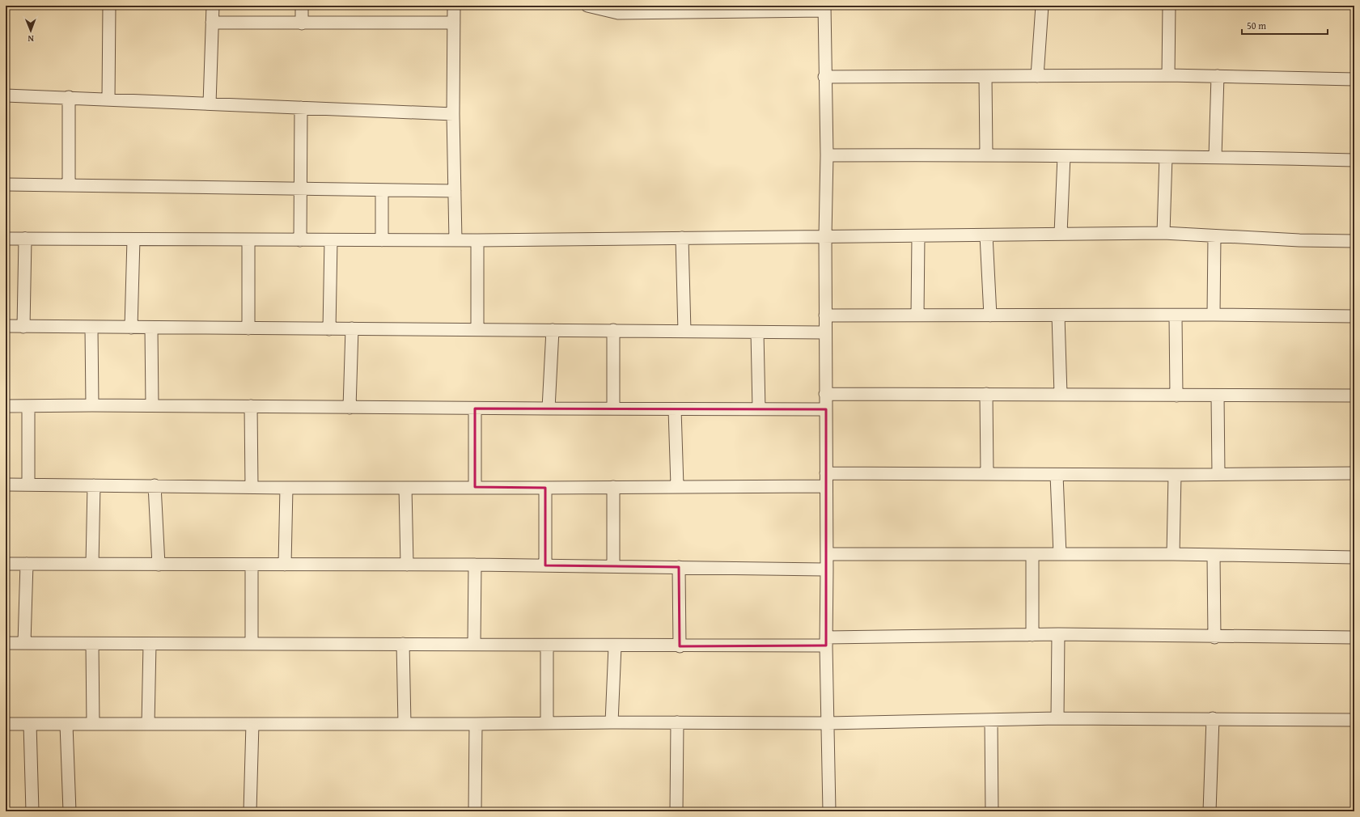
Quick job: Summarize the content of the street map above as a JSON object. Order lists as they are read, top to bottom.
{
  "scale_bar": "50 m",
  "north": "bottom"
}
